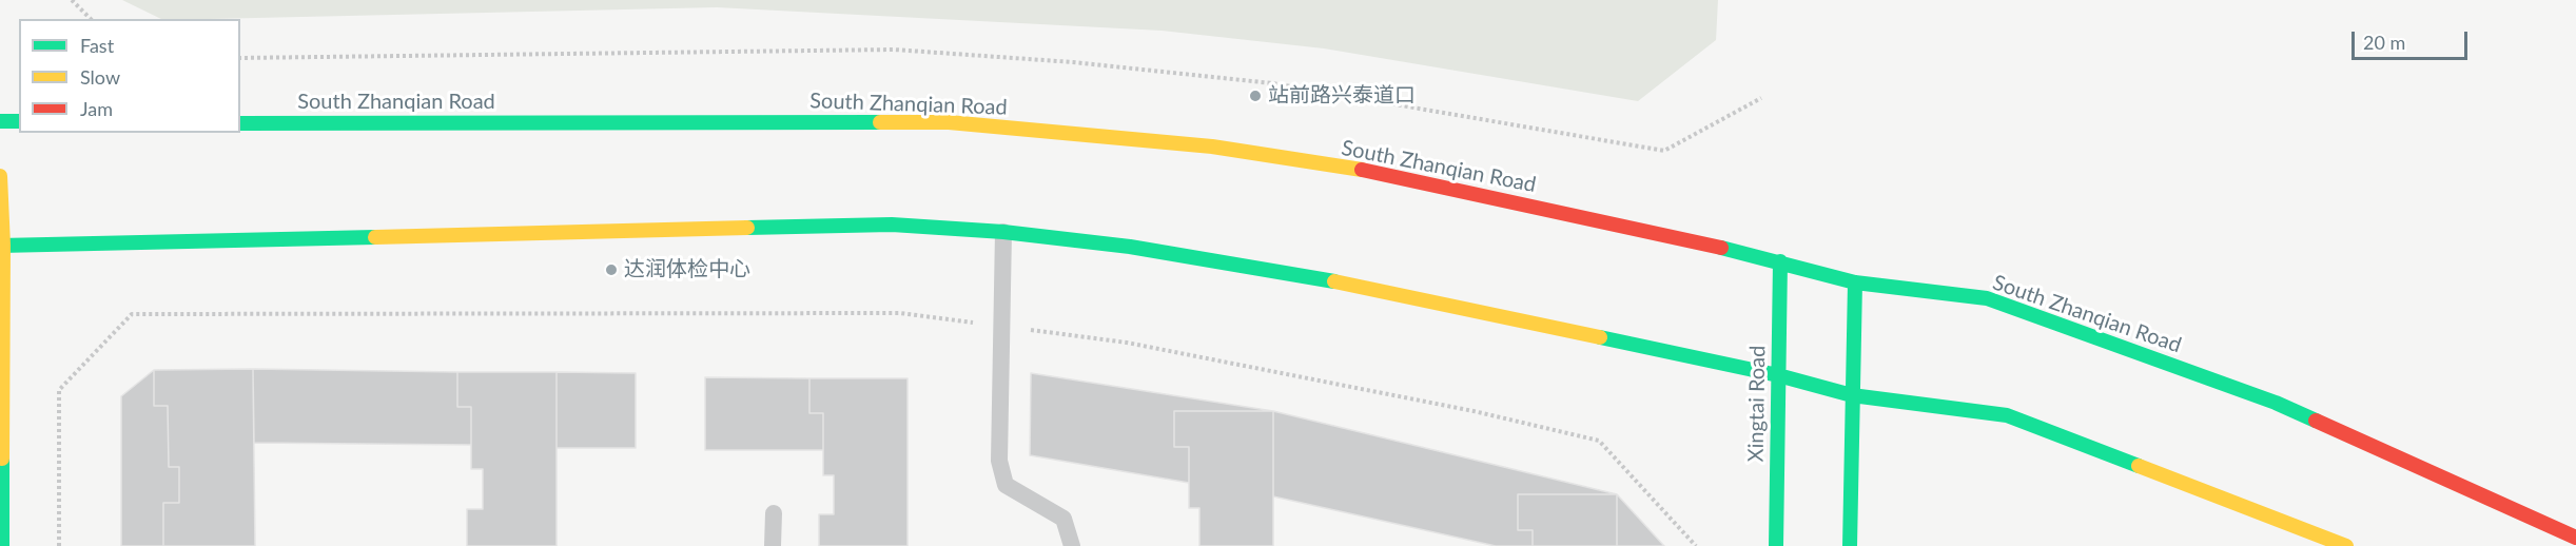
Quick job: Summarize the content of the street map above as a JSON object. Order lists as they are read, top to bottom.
{
  "streets": {
    "main road": ["South Zhanqian Road", "Xingtai Road"]
  },
  "crossings": [
    ["South Zhanqian Road", "Xingtai Road"]
  ],
  "places": ["站前路兴泰道口", "达润体检中心"],
  "legend": ["Fast", "Slow", "Jam"],
  "scale_bar": "20 m"
}
